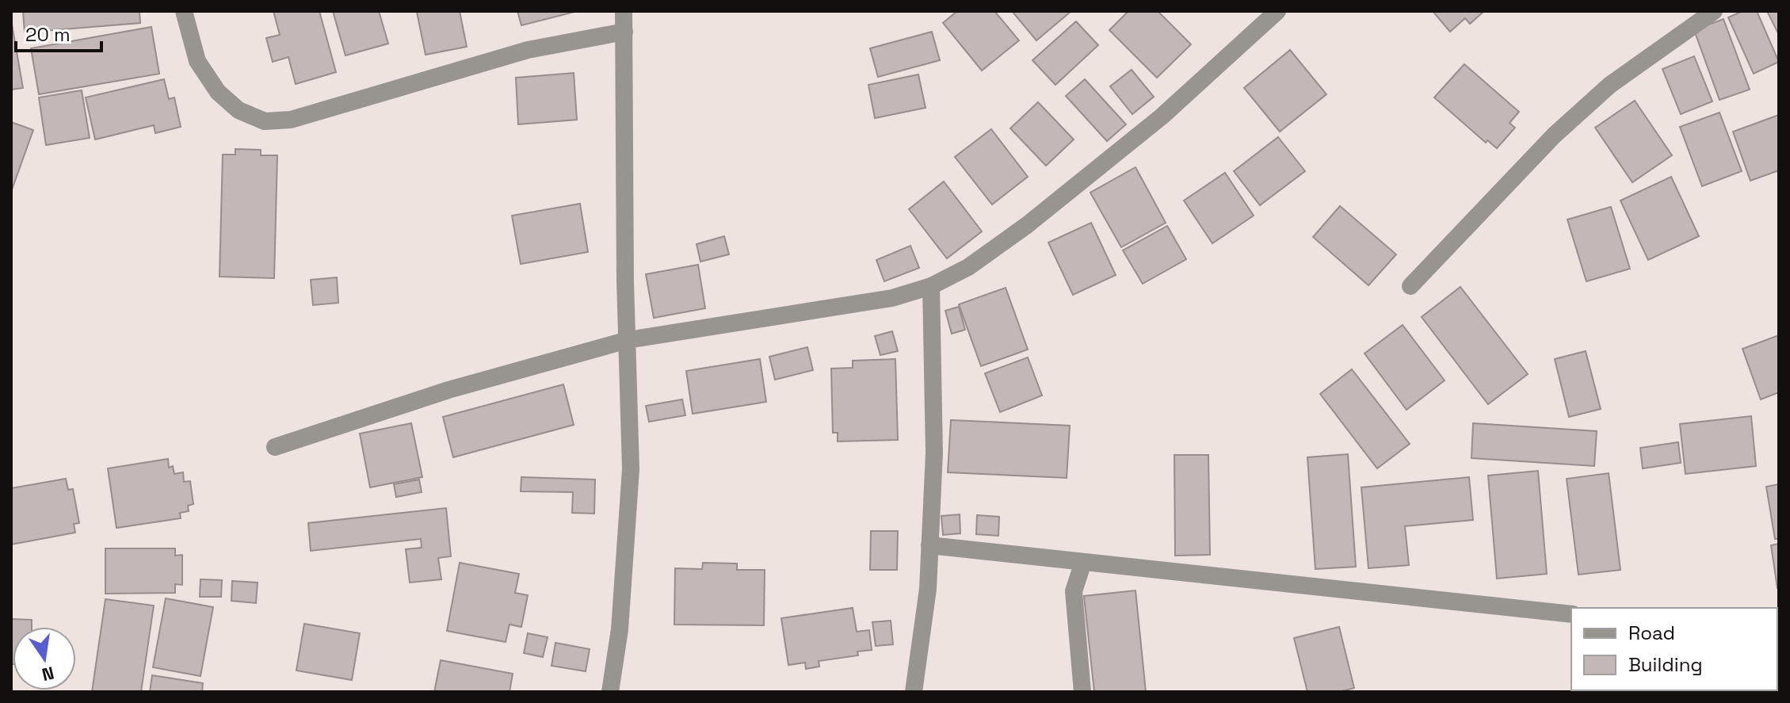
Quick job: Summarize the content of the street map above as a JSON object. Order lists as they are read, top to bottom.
{
  "legend": ["Road", "Building"],
  "scale_bar": "20 m",
  "north": "bottom"
}
